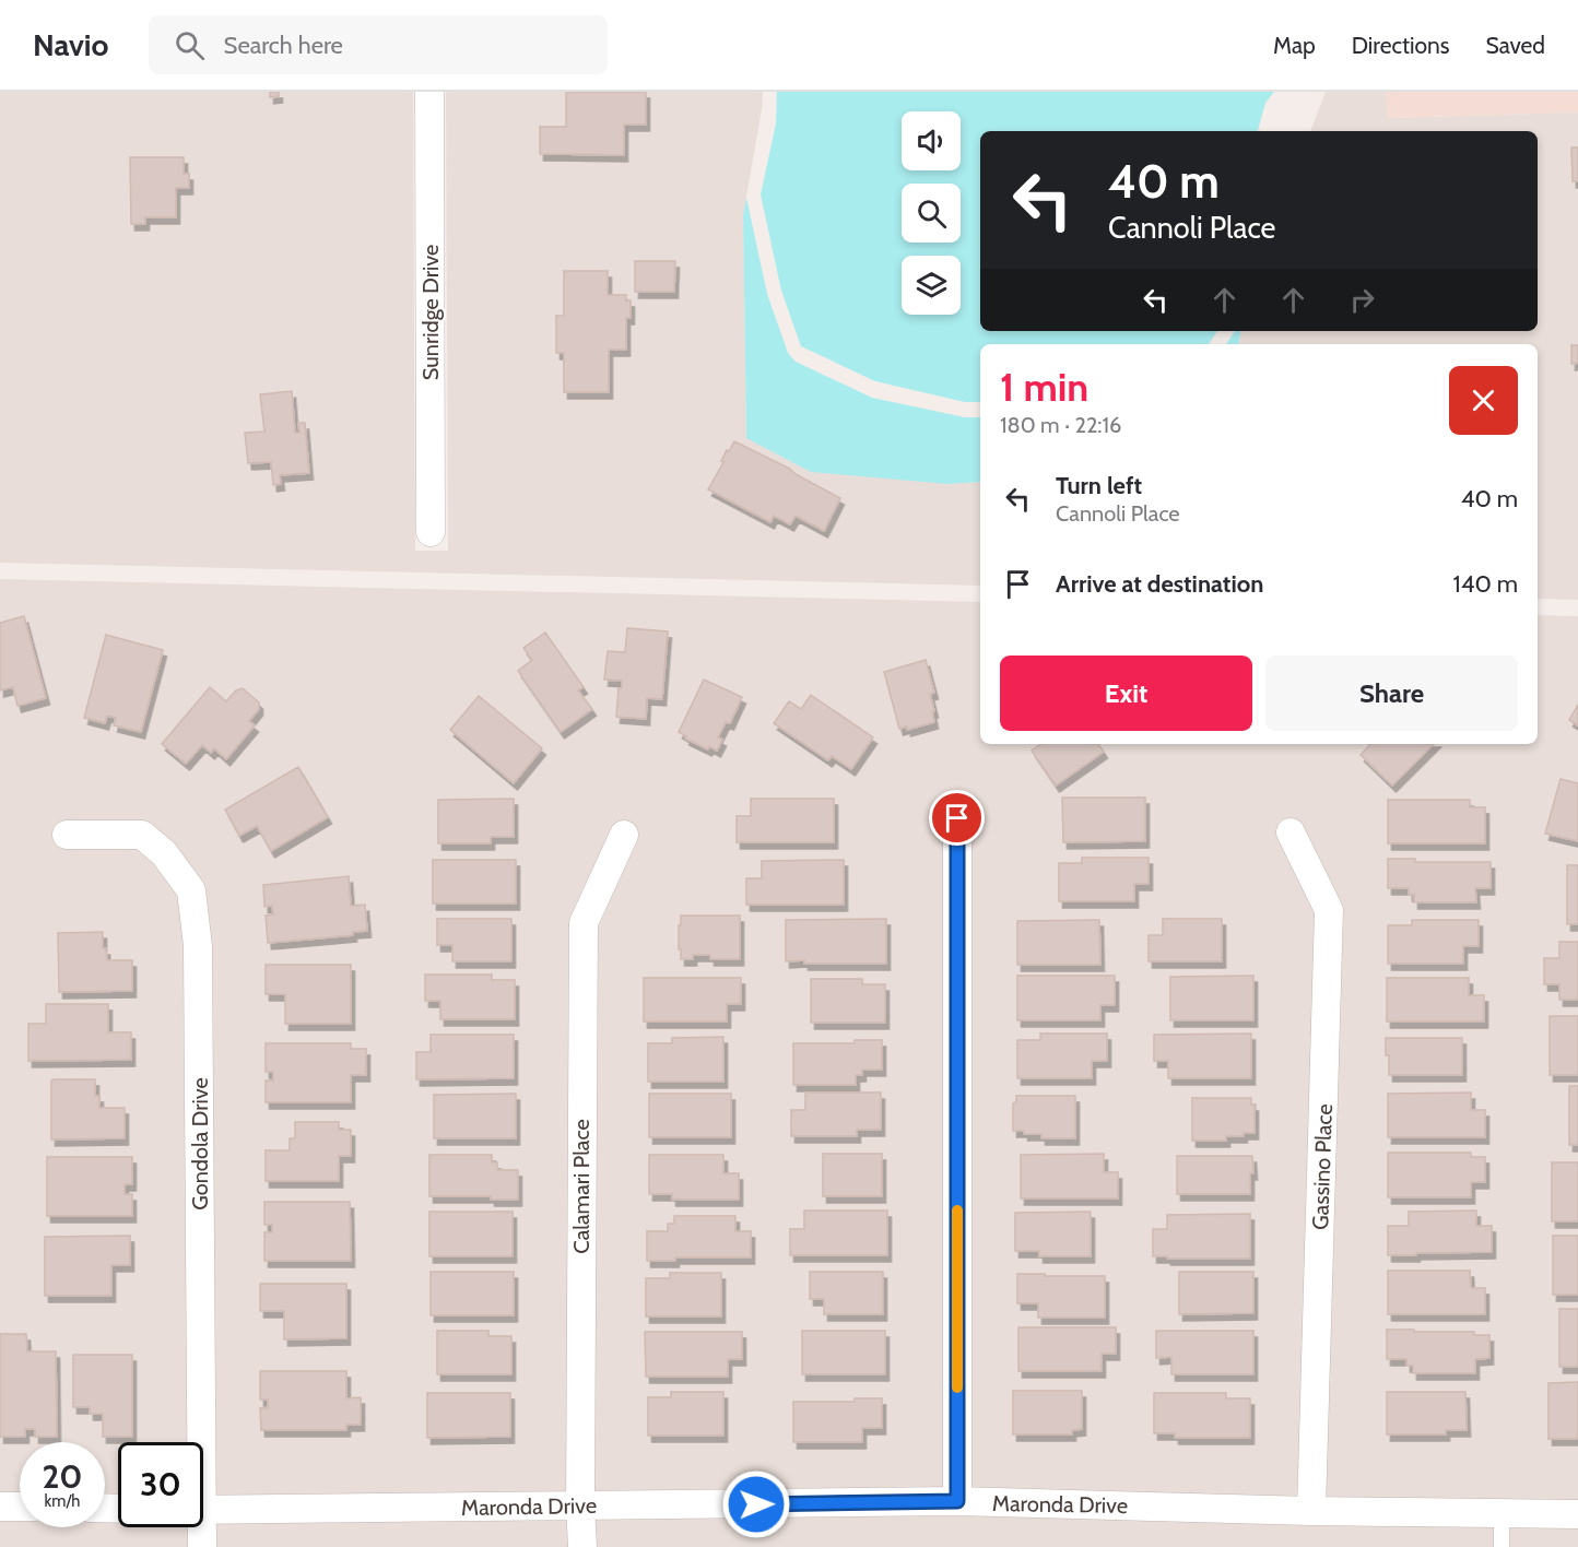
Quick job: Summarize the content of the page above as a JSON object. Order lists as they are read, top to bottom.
{
  "streets": {
    "street": [
      "Sunridge Drive",
      "Gondola Drive",
      "Gassino Place",
      "Calamari Place",
      "Maronda Drive"
    ]
  },
  "crossings": [
    ["Gassino Place", "Maronda Drive"],
    ["Calamari Place", "Maronda Drive"]
  ],
  "page": {
    "header": "Navio",
    "search": "Search here",
    "nav": ["Map", "Directions", "Saved"],
    "turn": ["40 m", "Cannoli Place"],
    "heading": ["1 min", "180 m · 22:16"],
    "list": [
      {
        "name": "Turn left",
        "note": "Cannoli Place",
        "value": "40 m"
      },
      {
        "name": "Arrive at destination",
        "value": "140 m"
      }
    ],
    "buttons": ["Exit", "Share"],
    "speed": "20 km/h",
    "limit": "30"
  }
}
